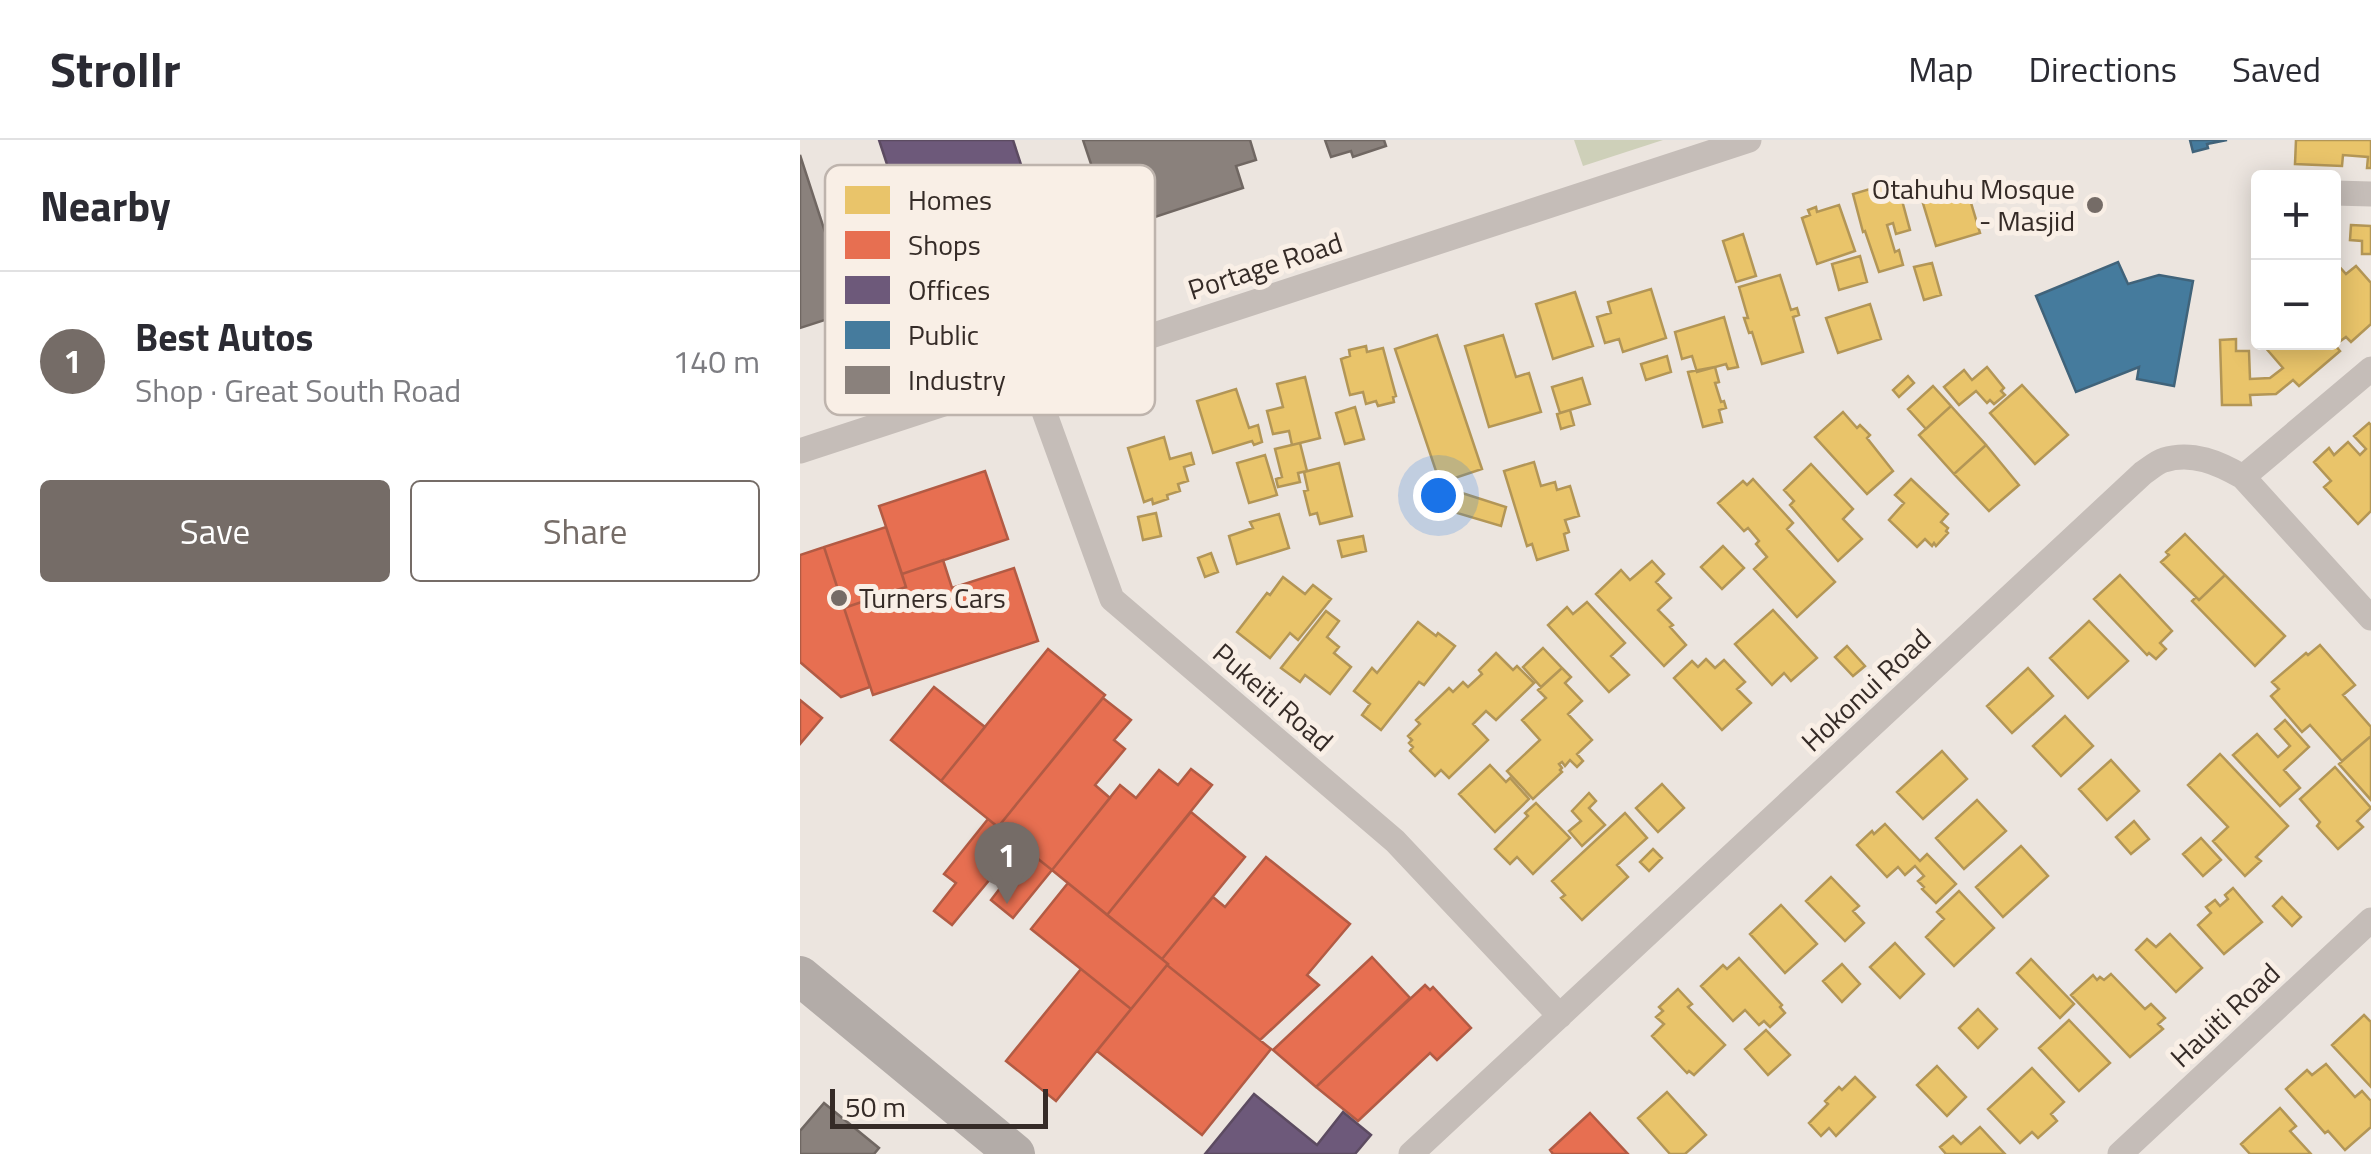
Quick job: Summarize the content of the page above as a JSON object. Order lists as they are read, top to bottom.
{
  "streets": {
    "street": [
      "Portage Road",
      "Hokonui Road",
      "Pukeiti Road",
      "Hauiti Road"
    ]
  },
  "crossings": [
    ["Hokonui Road", "Pukeiti Road"]
  ],
  "places": ["Otahuhu Mosque - Masjid", "Turners Cars"],
  "legend": [
    "Homes",
    "Shops",
    "Offices",
    "Public",
    "Industry"
  ],
  "scale_bar": "50 m",
  "page": {
    "header": "Strollr",
    "nav": ["Map", "Directions", "Saved"],
    "heading": "Nearby",
    "map_buttons": ["+", "−"],
    "list": [
      {
        "mark": "1",
        "name": "Best Autos",
        "note": "Shop · Great South Road",
        "value": "140 m"
      }
    ],
    "buttons": ["Save", "Share"],
    "pins": "1",
    "scale": "50 m"
  }
}
